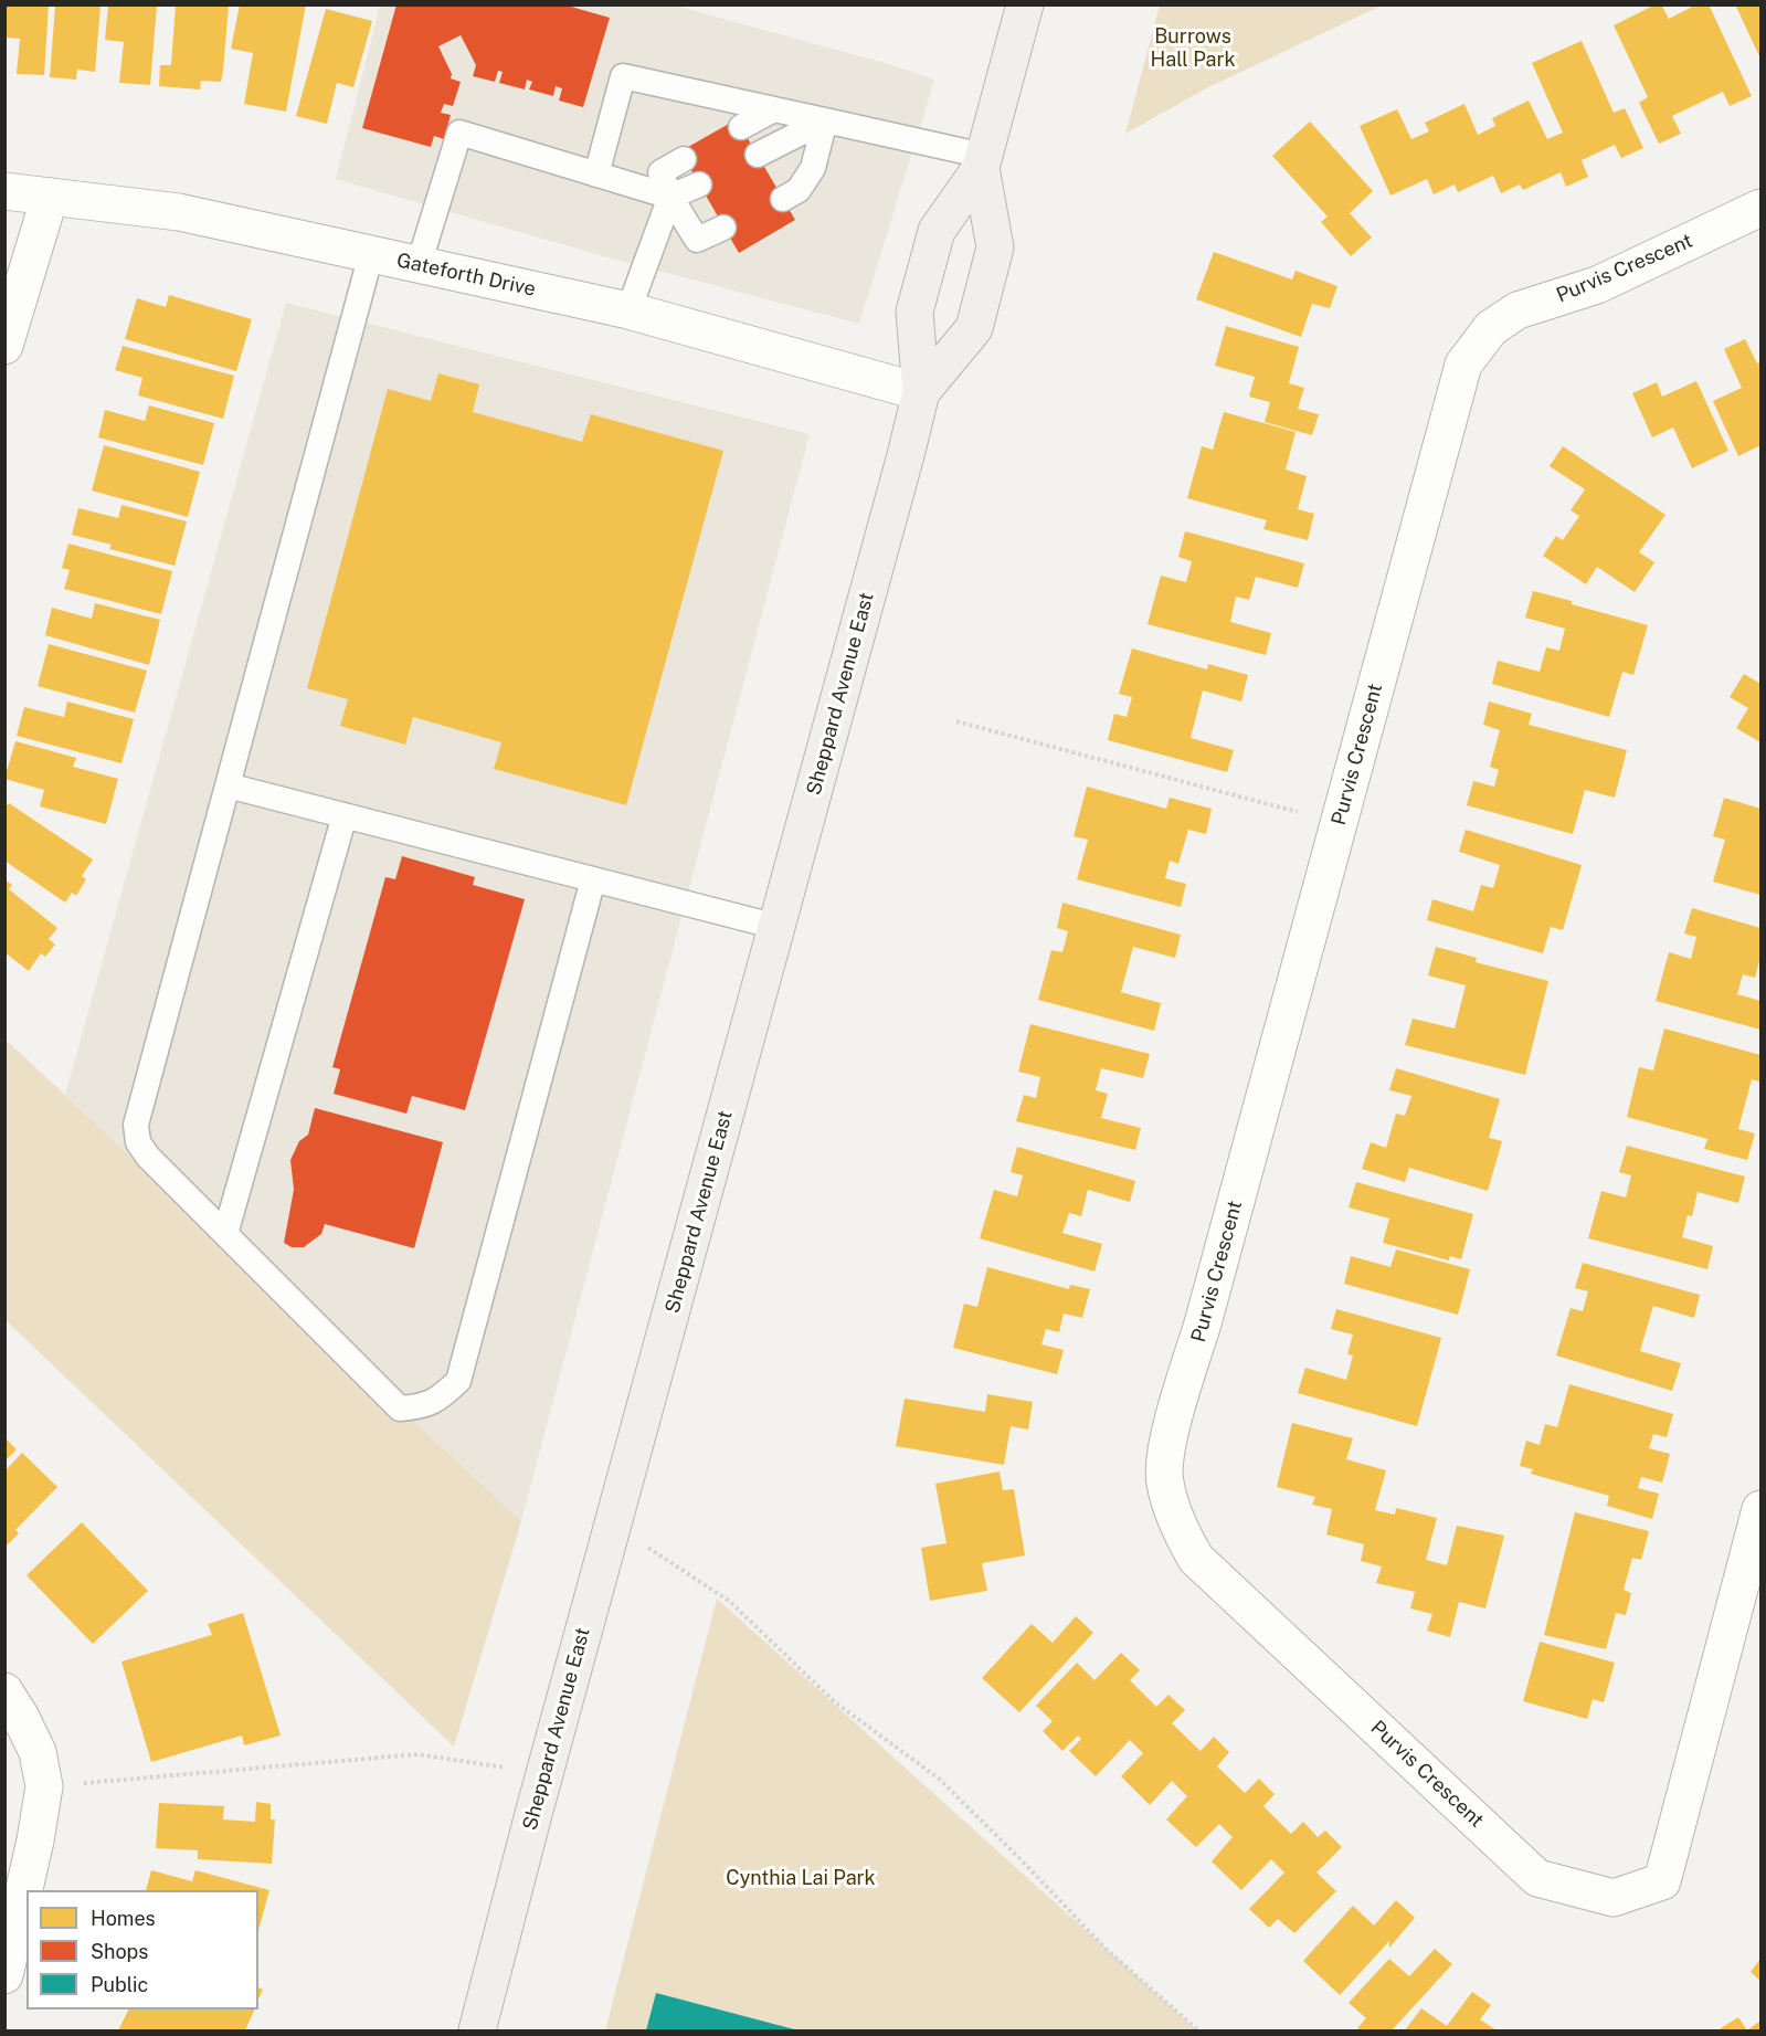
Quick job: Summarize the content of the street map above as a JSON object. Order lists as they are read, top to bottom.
{
  "streets": {
    "main road": ["Sheppard Avenue East"],
    "street": ["Purvis Crescent", "Gateforth Drive"]
  },
  "crossings": [
    ["Gateforth Drive", "Sheppard Avenue East"]
  ],
  "parks": ["Burrows Hall Park", "Cynthia Lai Park"],
  "legend": ["Homes", "Shops", "Public"]
}
